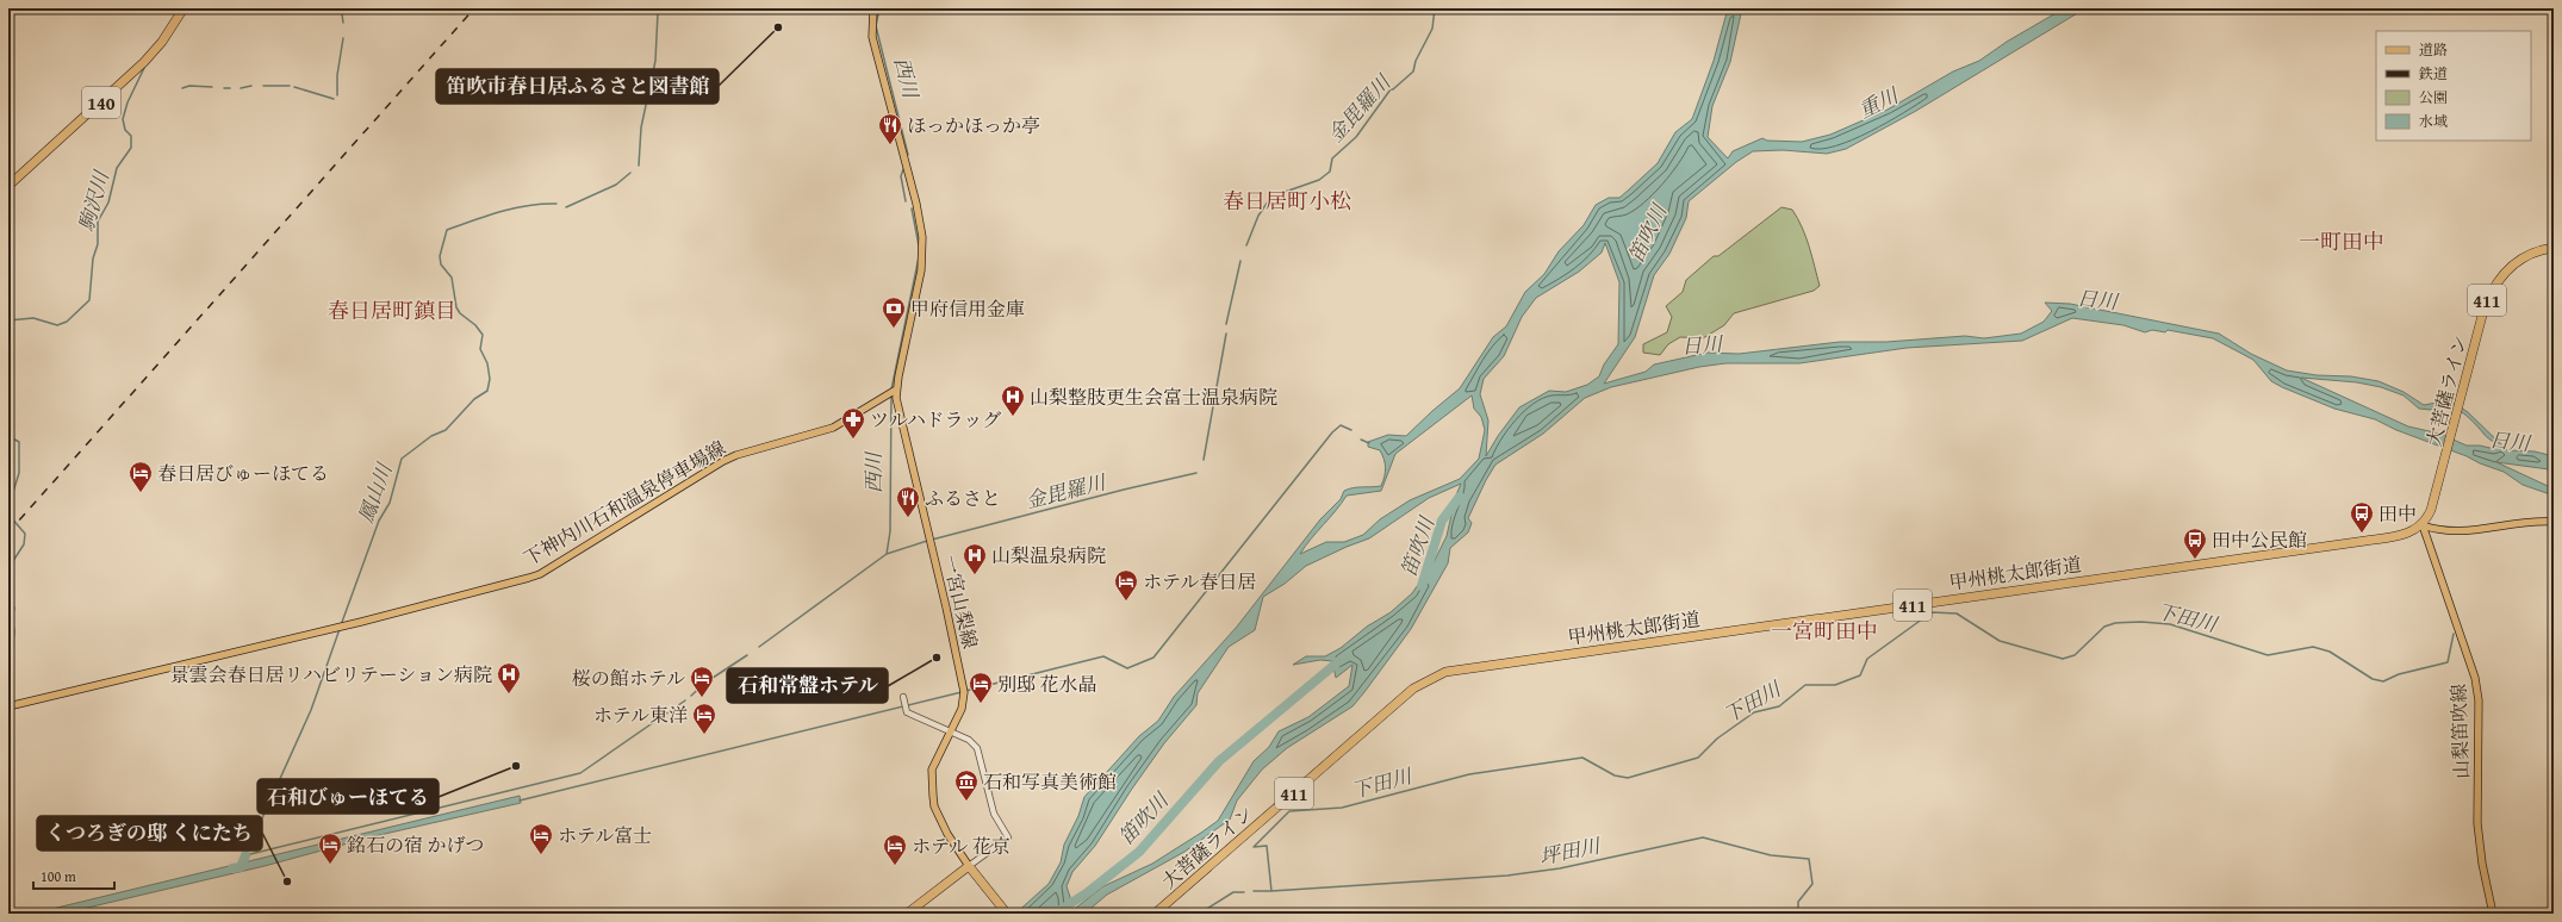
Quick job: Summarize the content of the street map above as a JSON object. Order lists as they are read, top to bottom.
{
  "streets": {
    "highway": [
      "140",
      "411",
      "大菩薩ライン",
      "甲州桃太郎街道"
    ],
    "main road": ["下神内川石和温泉停車場線", "一宮山梨線", "山梨笛吹線"]
  },
  "crossings": [
    ["大菩薩ライン", "甲州桃太郎街道"],
    ["大菩薩ライン", "山梨笛吹線"],
    ["下神内川石和温泉停車場線", "一宮山梨線"],
    ["甲州桃太郎街道", "山梨笛吹線"]
  ],
  "districts": [
    "春日居町小松",
    "一町田中",
    "春日居町鎮目",
    "一宮町田中"
  ],
  "water": [
    "西川",
    "重川",
    "金毘羅川",
    "駒沢川",
    "笛吹川",
    "日川",
    "鳳山川",
    "下田川",
    "坪田川"
  ],
  "places": {
    "other": [
      "笛吹市春日居ふるさと図書館",
      "石和常盤ホテル",
      "石和びゅーほてる",
      "くつろぎの邸 くにたち"
    ],
    "restaurant": ["ほっかほっか亭", "ふるさと"],
    "bank": ["甲府信用金庫"],
    "hospital": ["山梨整肢更生会富士温泉病院", "山梨温泉病院", "景雲会春日居リハビリテーション病院"],
    "pharmacy": ["ツルハドラッグ"],
    "hotel": [
      "春日居びゅーほてる",
      "ホテル春日居",
      "桜の館ホテル",
      "別邸 花水晶",
      "ホテル東洋",
      "ホテル富士",
      "銘石の宿 かげつ",
      "ホテル 花京"
    ],
    "bus stop": ["田中", "田中公民館"],
    "museum": ["石和写真美術館"]
  },
  "legend": [
    "道路",
    "鉄道",
    "公園",
    "水域"
  ],
  "scale_bar": "100 m"
}
